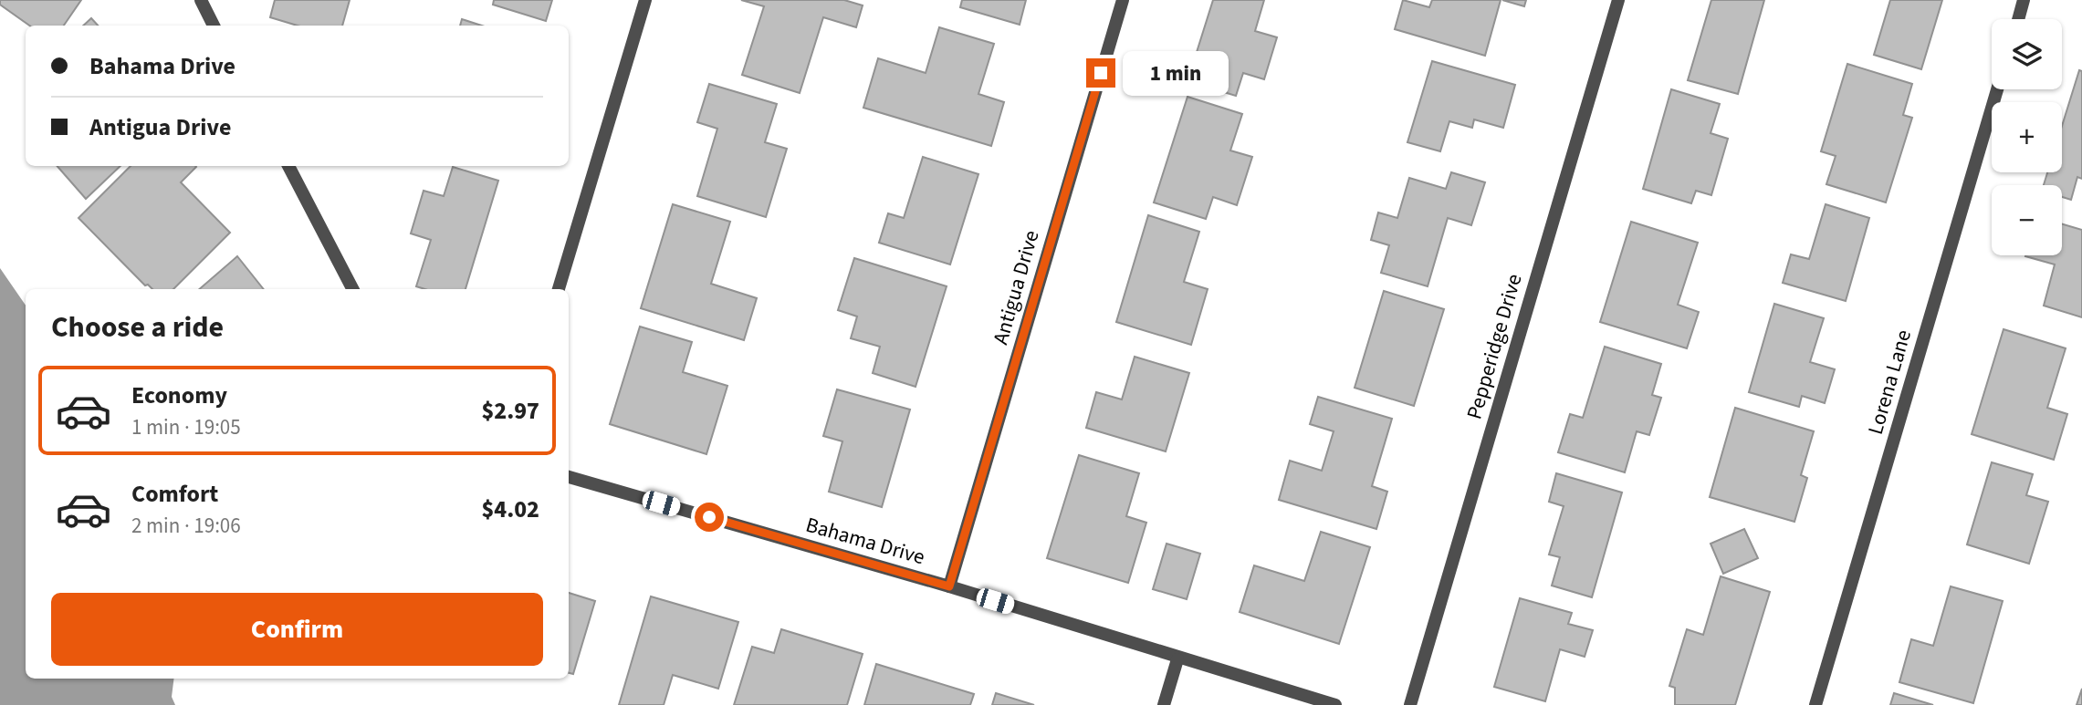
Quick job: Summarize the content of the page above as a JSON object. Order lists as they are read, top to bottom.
{
  "streets": {
    "street": [
      "Antigua Drive",
      "Pepperidge Drive",
      "Lorena Lane",
      "Bahama Drive"
    ]
  },
  "crossings": [
    ["Antigua Drive", "Bahama Drive"]
  ],
  "page": {
    "map_buttons": ["+", "−"],
    "banner": ["Bahama Drive", "Antigua Drive"],
    "bubble": "1 min",
    "heading": "Choose a ride",
    "list": [
      {
        "name": "Economy",
        "note": "1 min · 19:05",
        "value": "$2.97"
      },
      {
        "name": "Comfort",
        "note": "2 min · 19:06",
        "value": "$4.02"
      }
    ],
    "buttons": "Confirm"
  }
}
